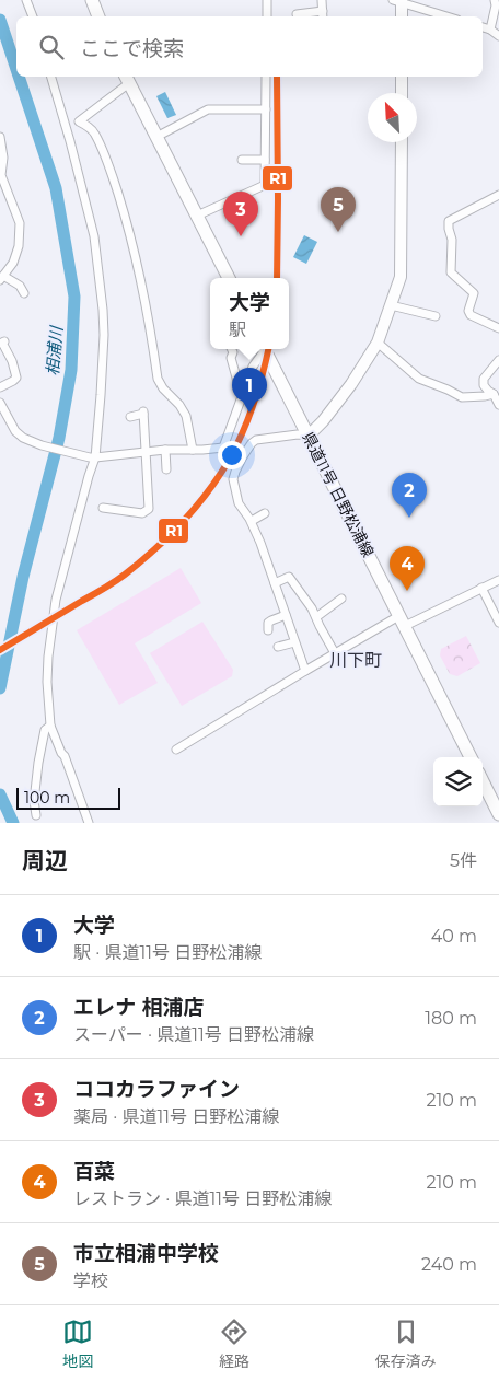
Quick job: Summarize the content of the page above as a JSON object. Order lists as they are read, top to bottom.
{
  "streets": {
    "main road": ["県道11号 日野松浦線"]
  },
  "districts": ["川下町"],
  "water": ["相浦川"],
  "lines": ["transit line R1"],
  "scale_bar": "100 m",
  "north": "top left",
  "page": {
    "search": "ここで検索",
    "pins": [
      "5",
      "3",
      "1",
      "2",
      "4"
    ],
    "popup": ["大学", "駅"],
    "scale": "100 m",
    "heading": ["周辺", "5件"],
    "list": [
      {
        "mark": "1",
        "name": "大学",
        "note": "駅 · 県道11号 日野松浦線",
        "value": "40 m"
      },
      {
        "mark": "2",
        "name": "エレナ 相浦店",
        "note": "スーパー · 県道11号 日野松浦線",
        "value": "180 m"
      },
      {
        "mark": "3",
        "name": "ココカラファイン",
        "note": "薬局 · 県道11号 日野松浦線",
        "value": "210 m"
      },
      {
        "mark": "4",
        "name": "百菜",
        "note": "レストラン · 県道11号 日野松浦線",
        "value": "210 m"
      },
      {
        "mark": "5",
        "name": "市立相浦中学校",
        "note": "学校",
        "value": "240 m"
      }
    ],
    "nav": ["地図", "経路", "保存済み"]
  }
}
